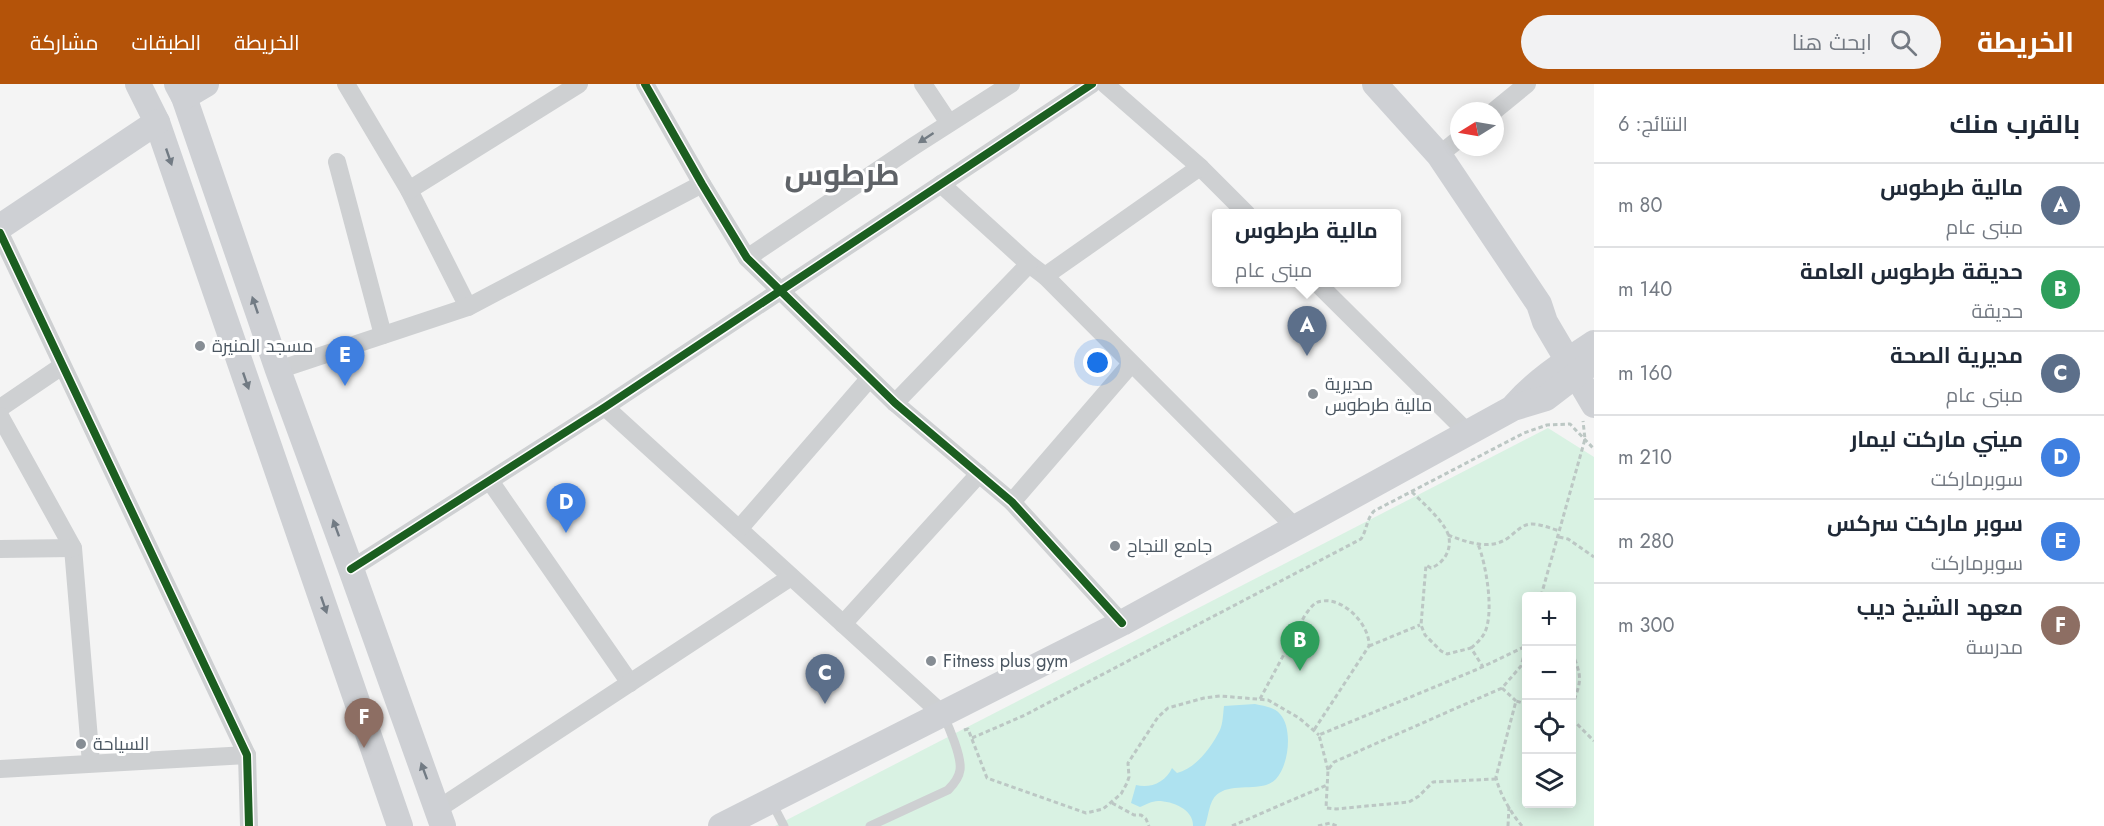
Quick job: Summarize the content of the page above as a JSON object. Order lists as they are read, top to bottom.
{
  "districts": ["طرطوس"],
  "places": [
    "مسجد المنيرة",
    "مديرية مالية طرطوس",
    "جامع النجاح",
    "Fitness plus gym",
    "السياحة"
  ],
  "north": "left",
  "page": {
    "header": "الخريطة",
    "search": "ابحث هنا",
    "nav": ["الخريطة", "الطبقات", "مشاركة"],
    "heading": ["بالقرب منك", "النتائج: 6"],
    "list": [
      {
        "mark": "A",
        "name": "مالية طرطوس",
        "note": "مبنى عام",
        "value": "80 m"
      },
      {
        "mark": "B",
        "name": "حديقة طرطوس العامة",
        "note": "حديقة",
        "value": "140 m"
      },
      {
        "mark": "C",
        "name": "مديرية الصحة",
        "note": "مبنى عام",
        "value": "160 m"
      },
      {
        "mark": "D",
        "name": "ميني ماركت ليمار",
        "note": "سوبرماركت",
        "value": "210 m"
      },
      {
        "mark": "E",
        "name": "سوبر ماركت سركس",
        "note": "سوبرماركت",
        "value": "280 m"
      },
      {
        "mark": "F",
        "name": "معهد الشيخ ديب",
        "note": "مدرسة",
        "value": "300 m"
      }
    ],
    "popup": ["مالية طرطوس", "مبنى عام"],
    "pins": [
      "A",
      "E",
      "D",
      "B",
      "C",
      "F"
    ],
    "map_buttons": ["+", "−"]
  }
}
